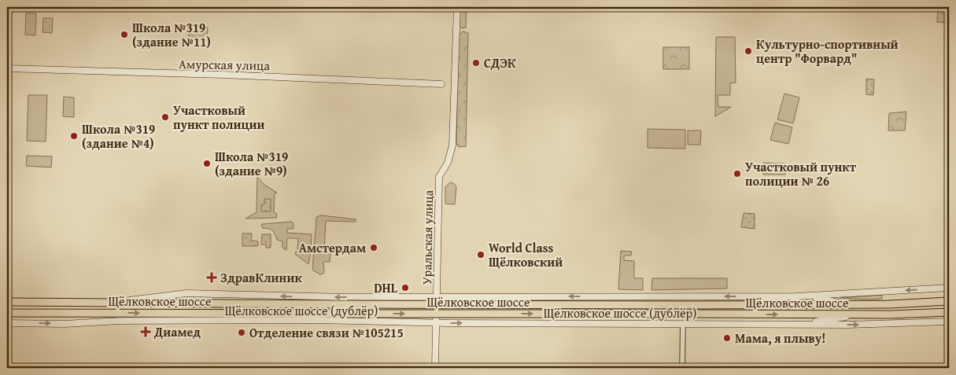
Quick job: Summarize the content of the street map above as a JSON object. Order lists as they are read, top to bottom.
{
  "streets": {
    "main road": [
      "Амурская улица",
      "Уральская улица",
      "Щёлковское шоссе",
      "Щёлковское шоссе (дублёр)"
    ]
  },
  "crossings": [
    ["Уральская улица", "Щёлковское шоссе (дублёр)"],
    ["Щёлковское шоссе", "Щёлковское шоссе (дублёр)"]
  ],
  "places": {
    "other": [
      "Школа №319 (здание №11)",
      "Культурно-спортивный центр \"Форвард\"",
      "СДЭК",
      "Участковый пункт полиции",
      "Школа №319 (здание №4)",
      "Школа №319 (здание №9)",
      "Участковый пункт полиции № 26",
      "Амстердам",
      "World Class Щёлковский",
      "DHL",
      "Отделение связи №105215",
      "Мама, я плыву!"
    ],
    "health": ["ЗдравКлиник", "Диамед"]
  }
}
